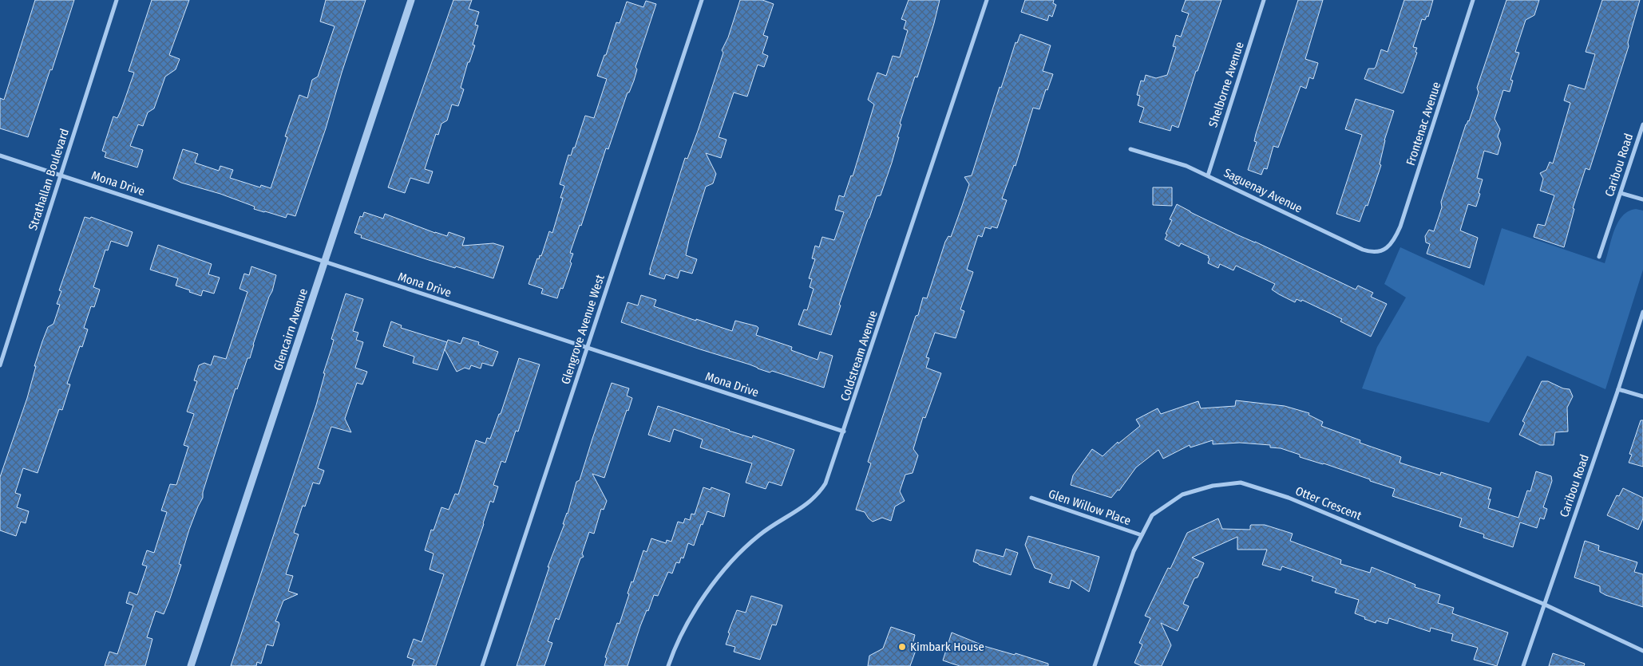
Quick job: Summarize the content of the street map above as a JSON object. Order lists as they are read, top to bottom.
{
  "streets": {
    "street": [
      "Shelborne Avenue",
      "Frontenac Avenue",
      "Caribou Road",
      "Strathallan Boulevard",
      "Mona Drive",
      "Saguenay Avenue",
      "Glencairn Avenue",
      "Glengrove Avenue West",
      "Coldstream Avenue",
      "Otter Crescent",
      "Glen Willow Place"
    ]
  },
  "crossings": [
    ["Shelborne Avenue", "Saguenay Avenue"],
    ["Frontenac Avenue", "Saguenay Avenue"],
    ["Caribou Road", "Otter Crescent"],
    ["Strathallan Boulevard", "Mona Drive"],
    ["Mona Drive", "Glencairn Avenue"],
    ["Mona Drive", "Glengrove Avenue West"],
    ["Mona Drive", "Coldstream Avenue"],
    ["Otter Crescent", "Glen Willow Place"]
  ],
  "places": ["Kimbark House"]
}
